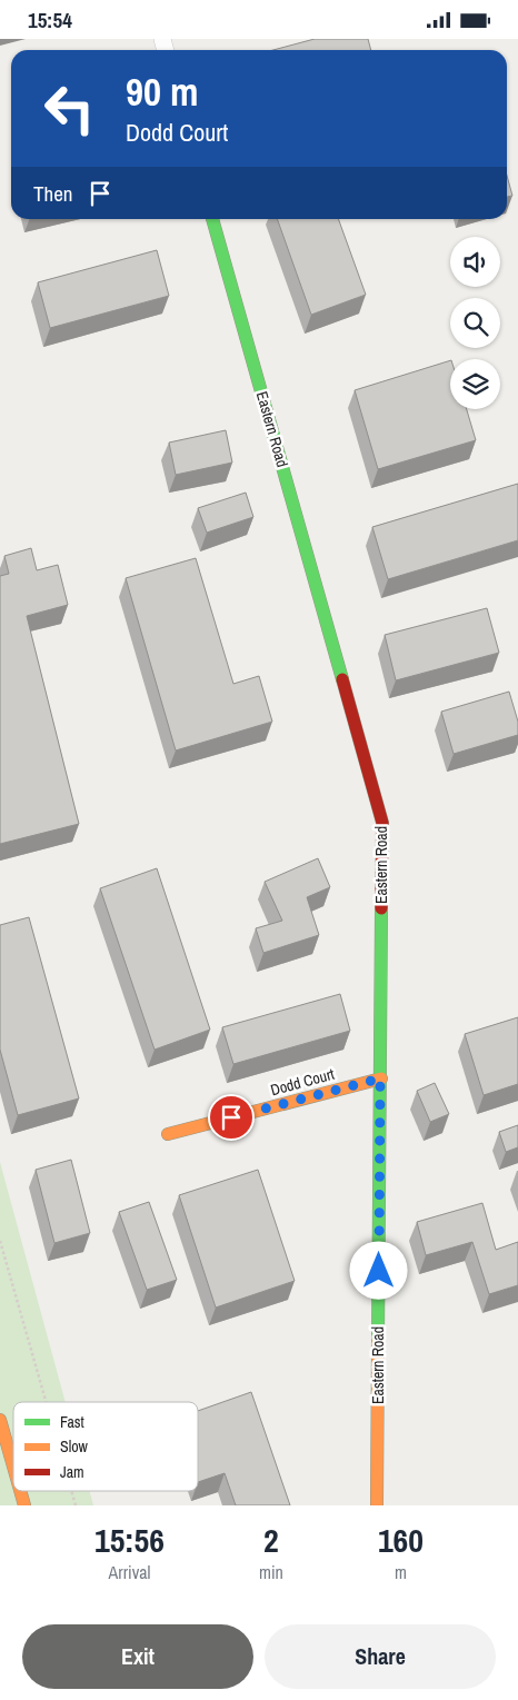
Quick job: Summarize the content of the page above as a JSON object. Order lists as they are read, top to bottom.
{
  "streets": {
    "street": ["Eastern Road", "Dodd Court"]
  },
  "crossings": [
    ["Eastern Road", "Dodd Court"]
  ],
  "legend": ["Fast", "Slow", "Jam"],
  "page": {
    "status": "15:54",
    "turn": ["90 m", "Dodd Court"],
    "then": "Then",
    "eta": [
      "15:56",
      "Arrival",
      "2",
      "min",
      "160",
      "m"
    ],
    "buttons": ["Exit", "Share"]
  }
}
